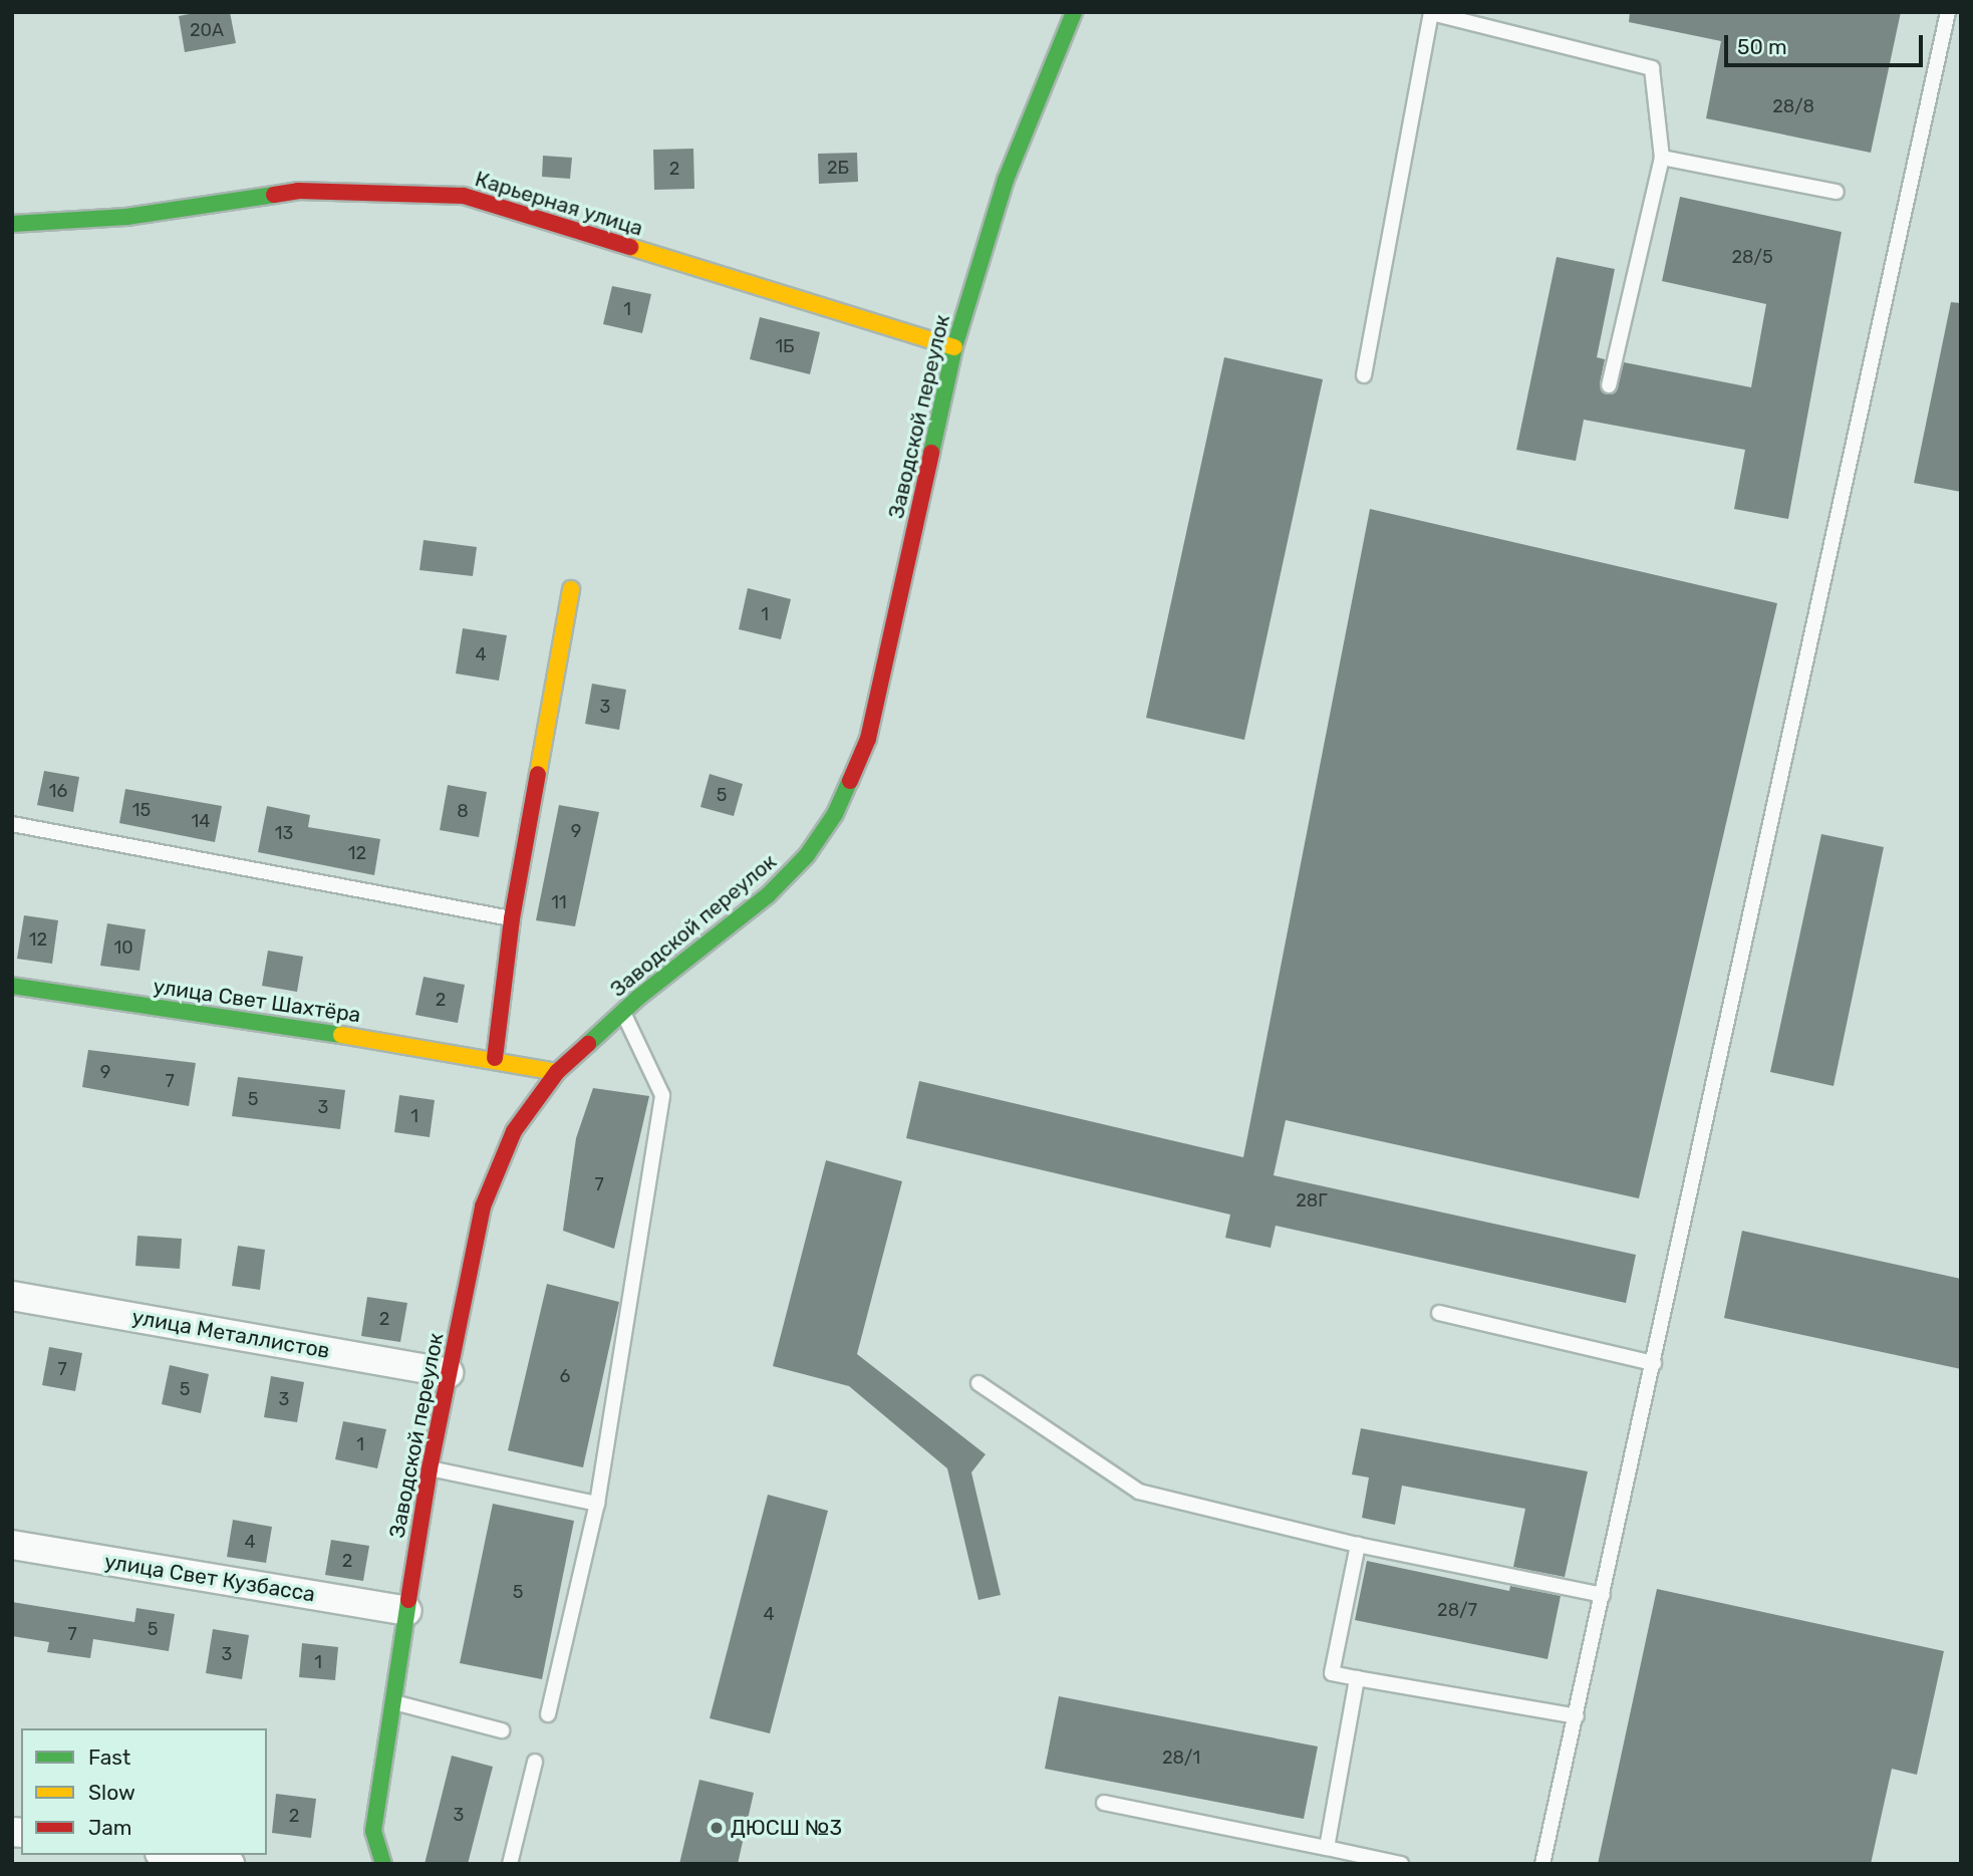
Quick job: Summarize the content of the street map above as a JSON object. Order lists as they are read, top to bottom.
{
  "streets": {
    "main road": ["Карьерная улица", "Заводской переулок", "улица Свет Шахтёра"],
    "street": ["улица Металлистов", "улица Свет Кузбасса"]
  },
  "crossings": [
    ["Карьерная улица", "Заводской переулок"],
    ["Заводской переулок", "улица Свет Шахтёра"],
    ["Заводской переулок", "улица Металлистов"],
    ["Заводской переулок", "улица Свет Кузбасса"]
  ],
  "places": ["ДЮСШ №3"],
  "house_numbers": [
    "20А",
    "28/8",
    "2Б",
    "2",
    "28/5",
    "1",
    "1Б",
    "1",
    "4",
    "3",
    "16",
    "5",
    "15",
    "8",
    "14",
    "9",
    "13",
    "12",
    "11",
    "12",
    "10",
    "2",
    "9",
    "7",
    "5",
    "3",
    "1",
    "7",
    "28Г",
    "2",
    "7",
    "6",
    "5",
    "3",
    "1",
    "4",
    "2",
    "5",
    "28/7",
    "4",
    "5",
    "7",
    "3",
    "1",
    "28/1",
    "3",
    "2"
  ],
  "legend": ["Fast", "Slow", "Jam"],
  "scale_bar": "50 m"
}
